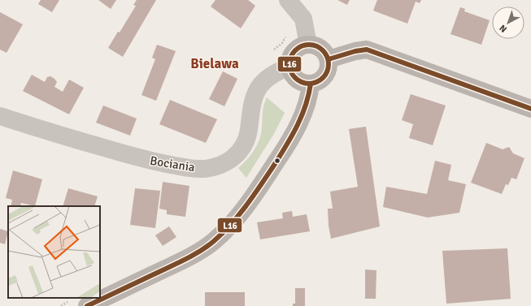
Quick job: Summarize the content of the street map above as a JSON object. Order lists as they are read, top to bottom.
{
  "streets": {
    "street": ["Bociania"]
  },
  "districts": ["Bielawa"],
  "lines": ["transit line L16"],
  "north": "bottom left"
}
